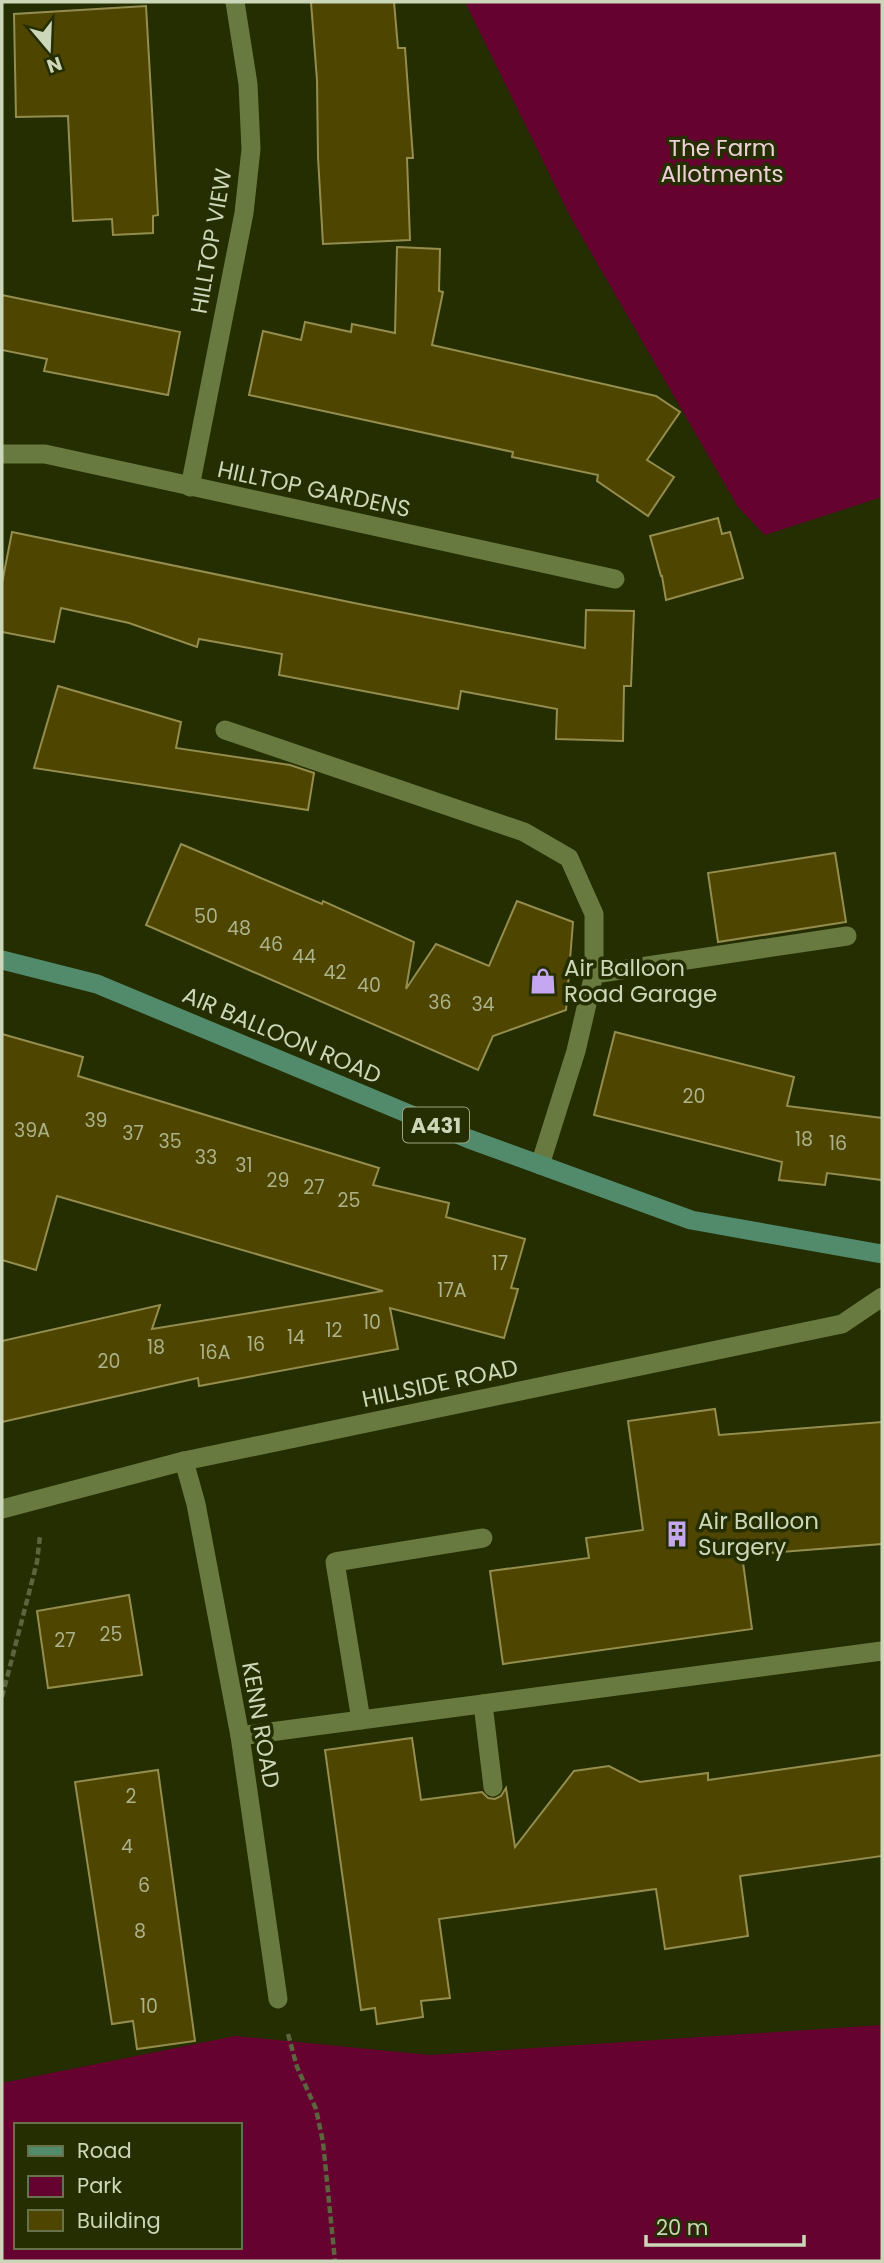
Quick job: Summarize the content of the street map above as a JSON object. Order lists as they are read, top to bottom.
{
  "streets": {
    "main road": ["AIR BALLOON ROAD", "A431"],
    "street": [
      "HILLTOP VIEW",
      "HILLTOP GARDENS",
      "HILLSIDE ROAD",
      "KENN ROAD"
    ]
  },
  "crossings": [
    ["HILLTOP VIEW", "HILLTOP GARDENS"],
    ["HILLSIDE ROAD", "KENN ROAD"]
  ],
  "parks": ["The Farm Allotments"],
  "places": {
    "shop": ["Air Balloon Road Garage"],
    "building": ["Air Balloon Surgery"]
  },
  "house_numbers": [
    "50",
    "48",
    "46",
    "44",
    "42",
    "40",
    "36",
    "34",
    "20",
    "39",
    "39A",
    "37",
    "18",
    "35",
    "16",
    "33",
    "31",
    "29",
    "27",
    "25",
    "17",
    "17A",
    "10",
    "12",
    "14",
    "16",
    "18",
    "16A",
    "20",
    "25",
    "27",
    "2",
    "4",
    "6",
    "8",
    "10"
  ],
  "legend": ["Road", "Park", "Building"],
  "scale_bar": "20 m",
  "north": "bottom"
}
